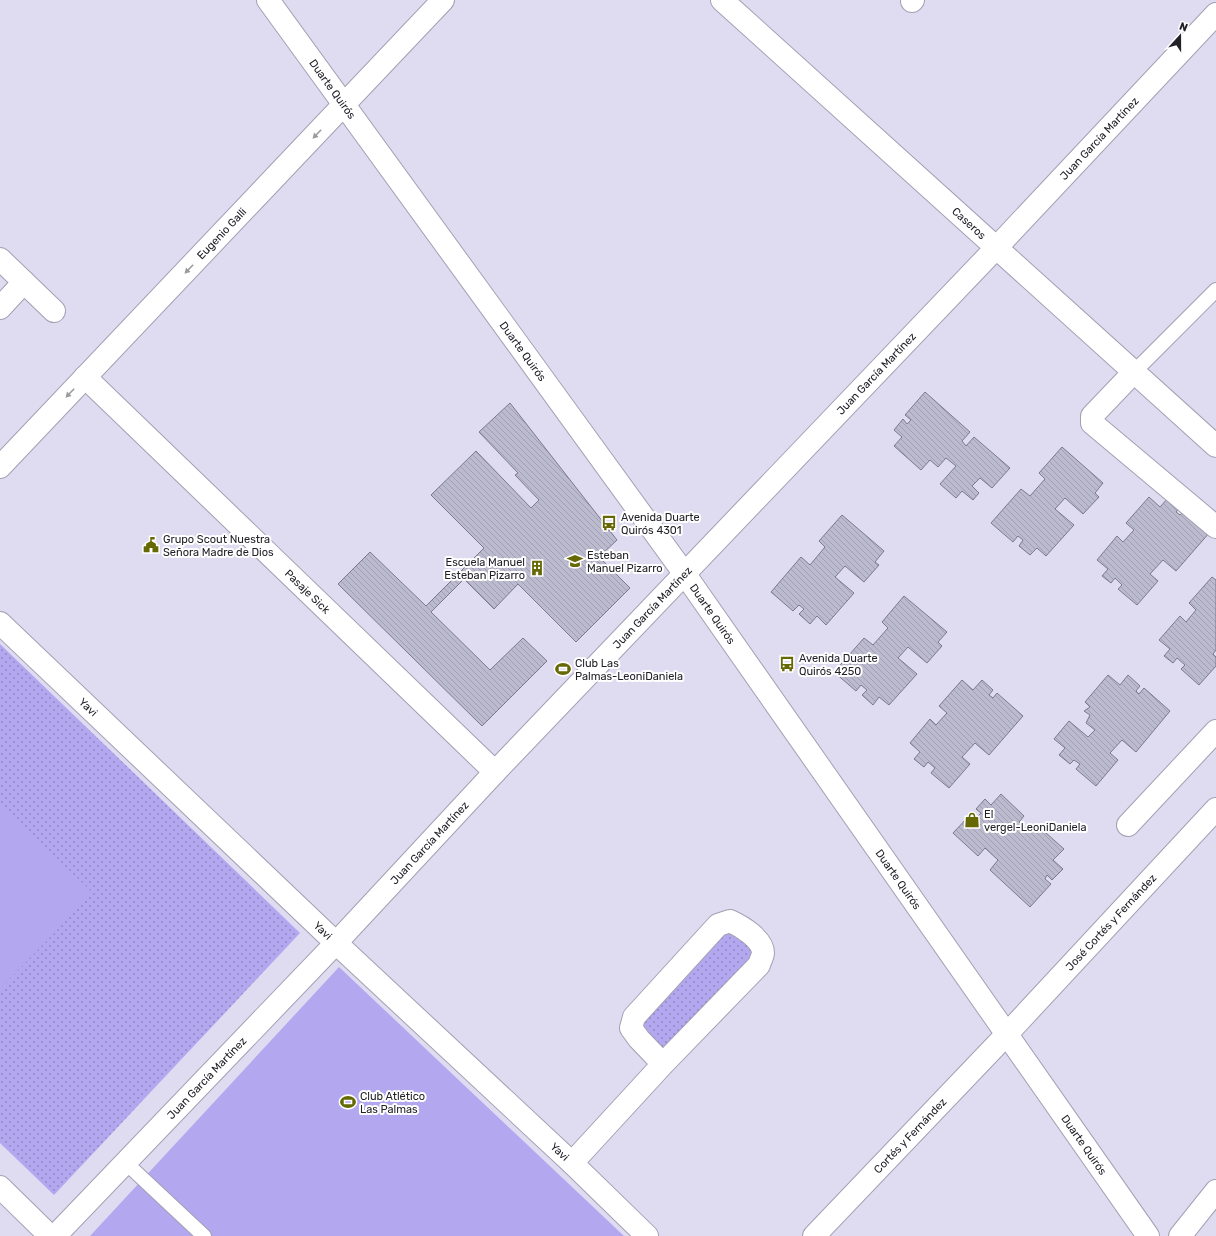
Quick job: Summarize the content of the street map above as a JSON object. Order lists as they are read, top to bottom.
{
  "streets": {
    "street": [
      "Duarte Quirós",
      "Juan García Martínez",
      "Caseros",
      "Eugenio Galli",
      "Pasaje Sick",
      "Yavi",
      "José Cortés y Fernández",
      "Cortés y Fernández"
    ]
  },
  "crossings": [
    ["Duarte Quirós", "Juan García Martínez"],
    ["Duarte Quirós", "Eugenio Galli"],
    ["Duarte Quirós", "José Cortés y Fernández"],
    ["Duarte Quirós", "Cortés y Fernández"],
    ["Juan García Martínez", "Caseros"],
    ["Juan García Martínez", "Pasaje Sick"],
    ["Juan García Martínez", "Yavi"],
    ["Eugenio Galli", "Pasaje Sick"],
    ["José Cortés y Fernández", "Cortés y Fernández"]
  ],
  "one_way": ["Eugenio Galli"],
  "places": {
    "bus stop": ["Avenida Duarte Quirós 4301", "Avenida Duarte Quirós 4250"],
    "public building": ["Grupo Scout Nuestra Señora Madre de Dios"],
    "school or university": ["Esteban Manuel Pizarro"],
    "building": ["Escuela Manuel Esteban Pizarro"],
    "sports": ["Club Las Palmas-LeoniDaniela", "Club Atlético Las Palmas"],
    "shop": ["El vergel-LeoniDaniela"]
  },
  "north": "top"
}
